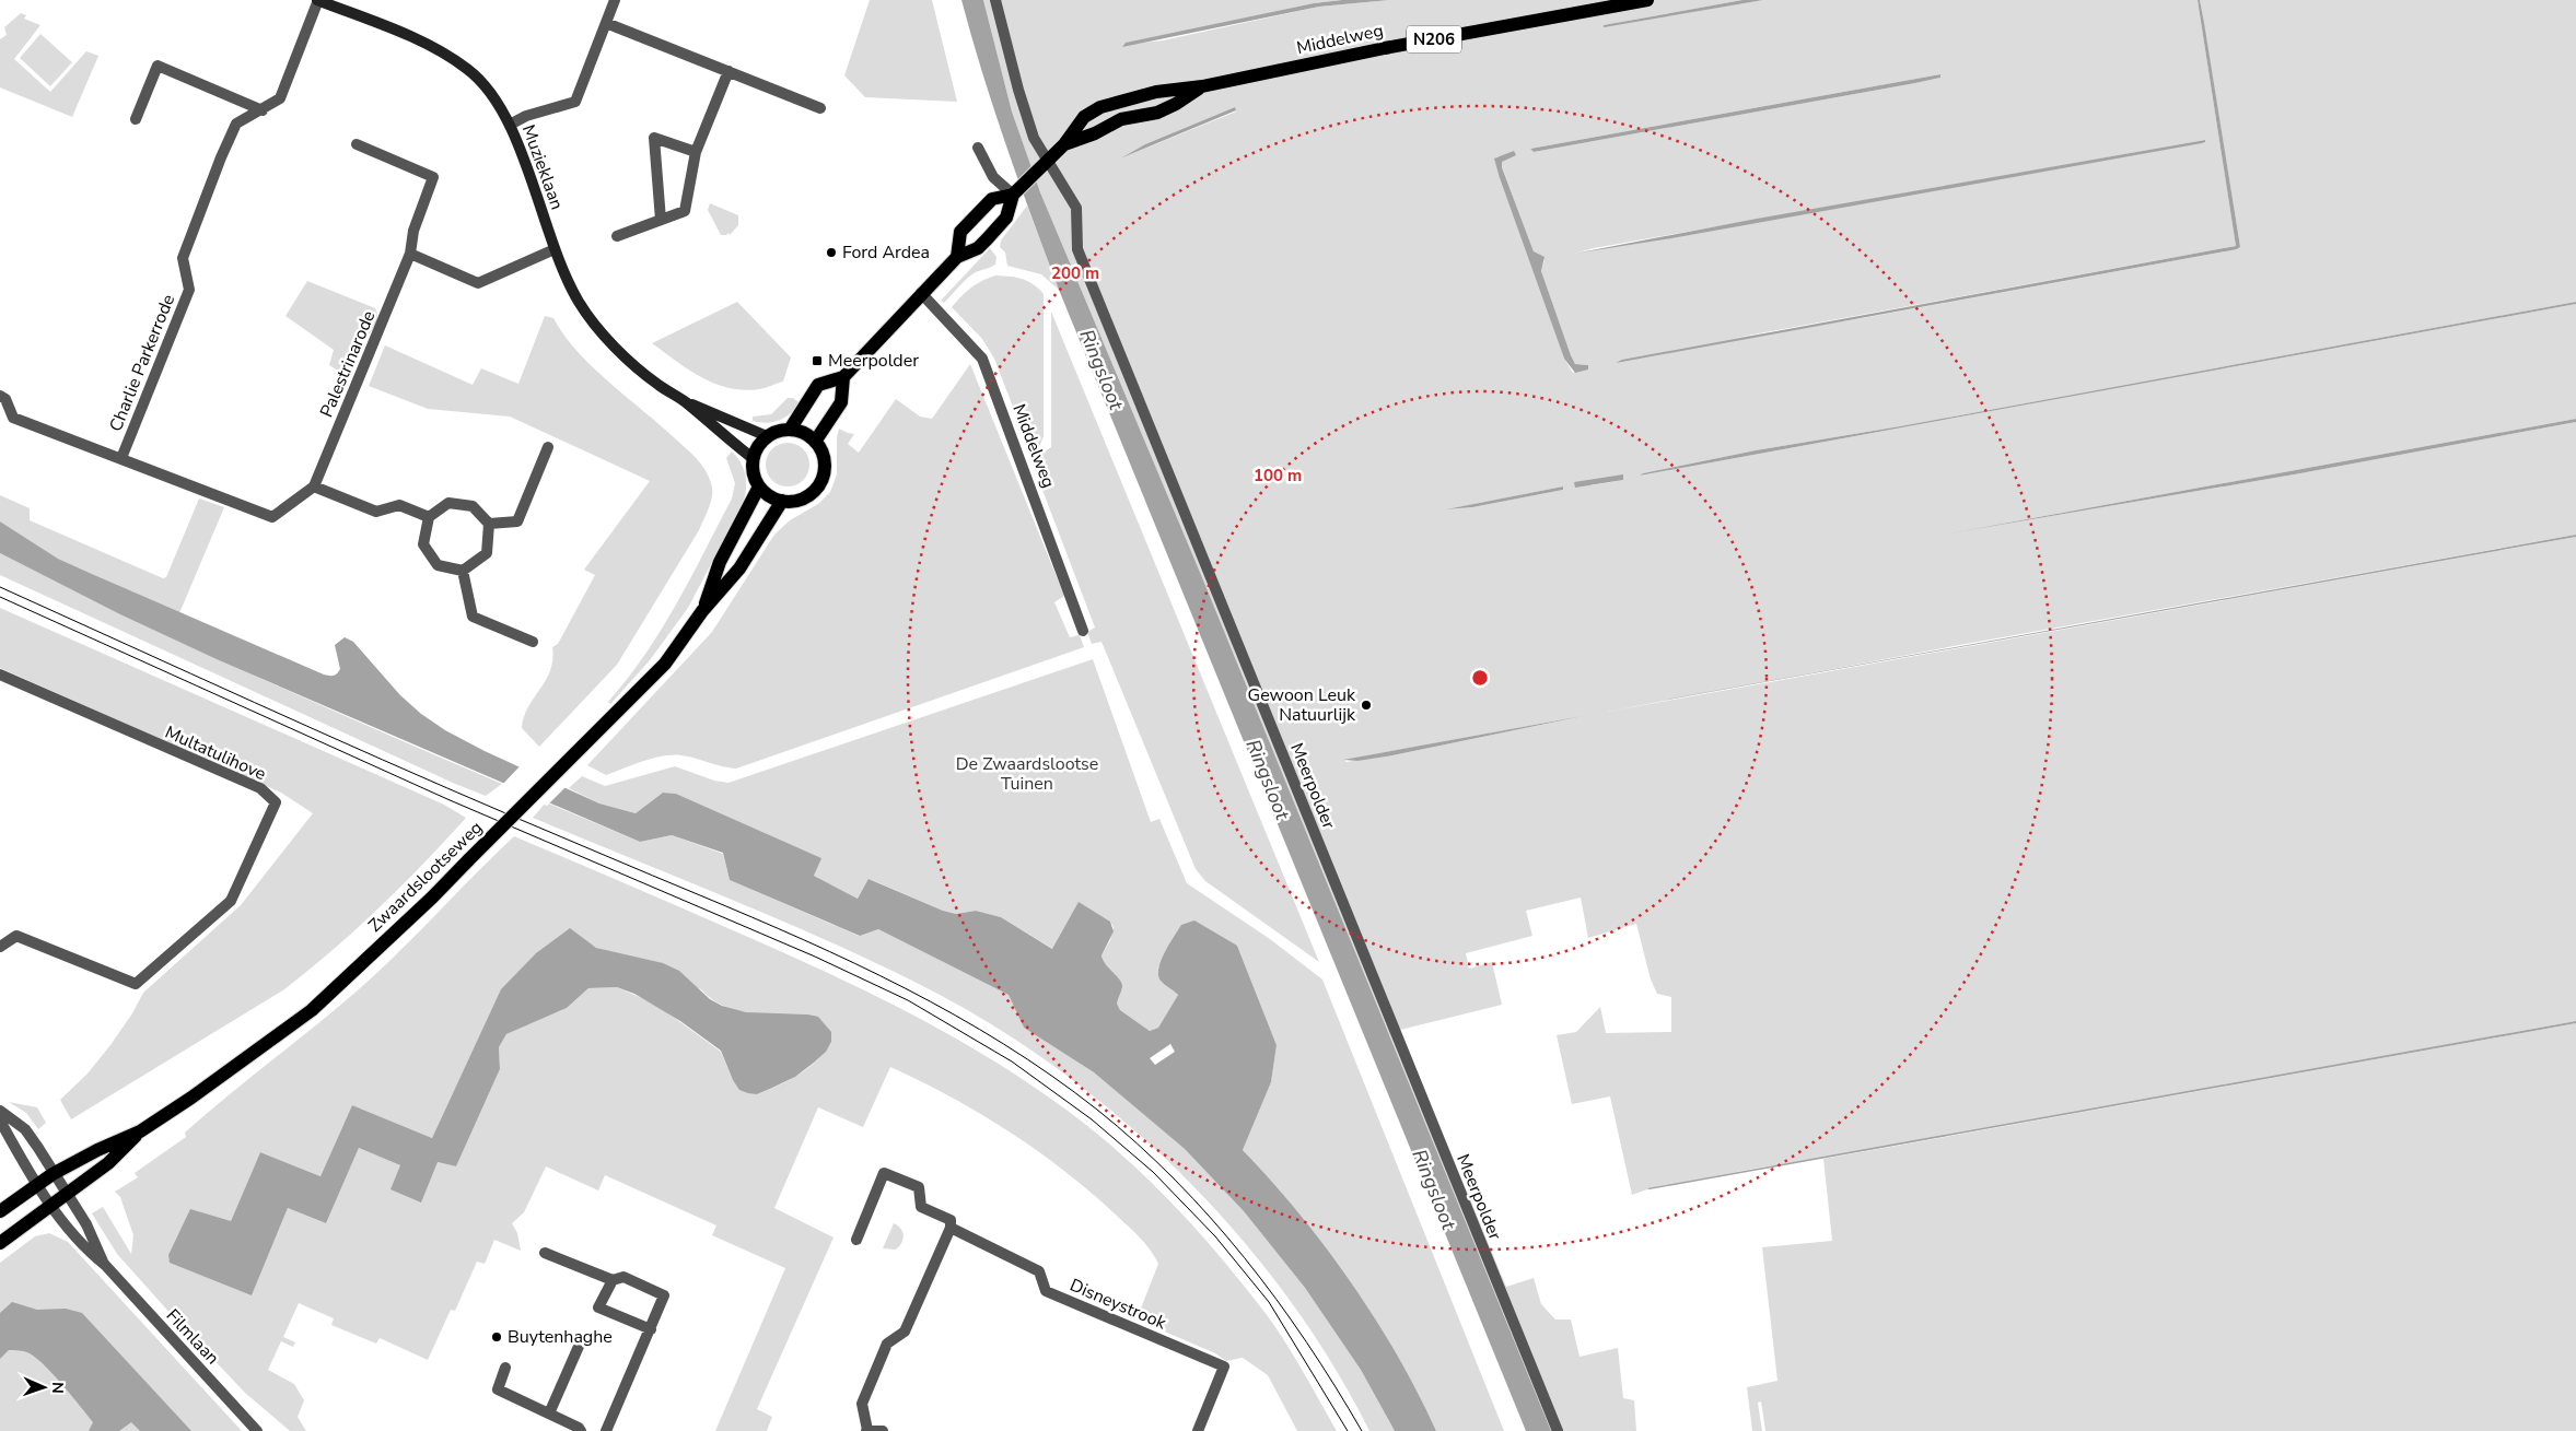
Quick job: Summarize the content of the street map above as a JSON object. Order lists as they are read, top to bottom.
{
  "streets": {
    "main road": ["Middelweg", "N206", "Zwaardslootseweg"],
    "street": [
      "Muzieklaan",
      "Charlie Parkerrode",
      "Palestrinarode",
      "Multatulihove",
      "Meerpolder",
      "Disneystrook",
      "Filmlaan"
    ]
  },
  "crossings": [
    ["Middelweg", "N206"],
    ["Middelweg", "Meerpolder"],
    ["N206", "Meerpolder"],
    ["Muzieklaan", "Charlie Parkerrode"],
    ["Muzieklaan", "Zwaardslootseweg"],
    ["Zwaardslootseweg", "Filmlaan"]
  ],
  "water": ["Ringsloot"],
  "parks": ["De Zwaardslootse Tuinen"],
  "places": {
    "other": ["Ford Ardea", "Gewoon Leuk Natuurlijk", "Buytenhaghe"],
    "transit": ["Meerpolder"]
  },
  "north": "right",
  "rings": ["200 m", "100 m"]
}
